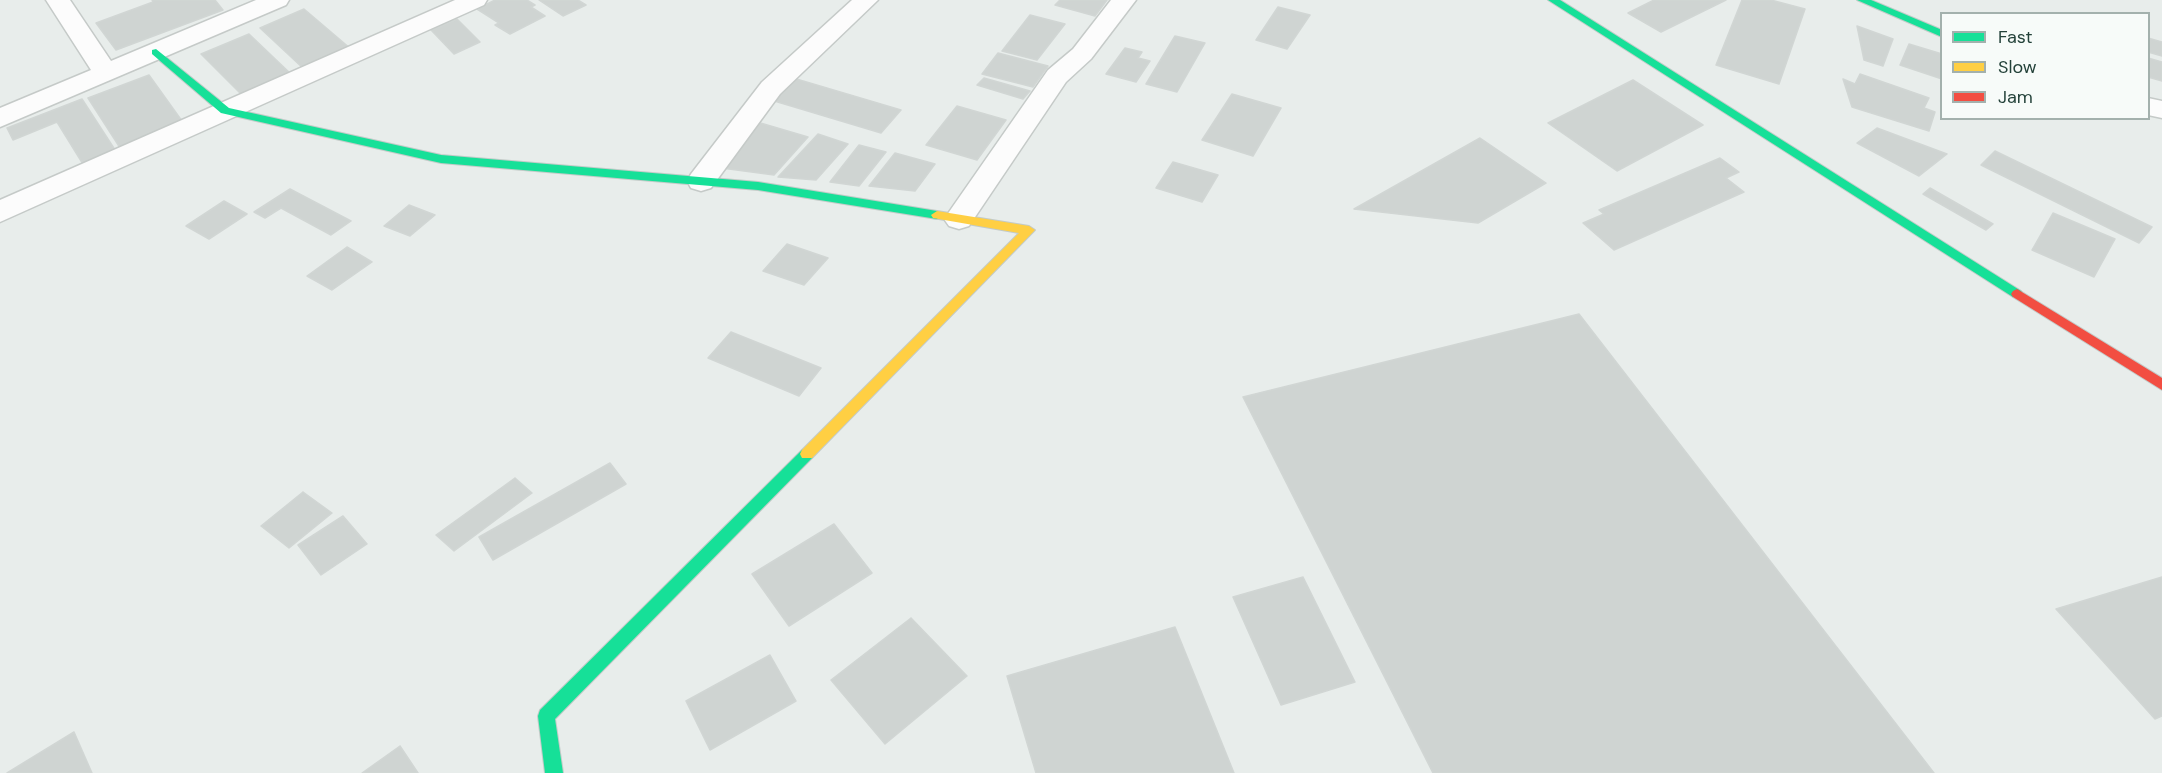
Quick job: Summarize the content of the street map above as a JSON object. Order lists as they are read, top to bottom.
{
  "legend": ["Fast", "Slow", "Jam"]
}
